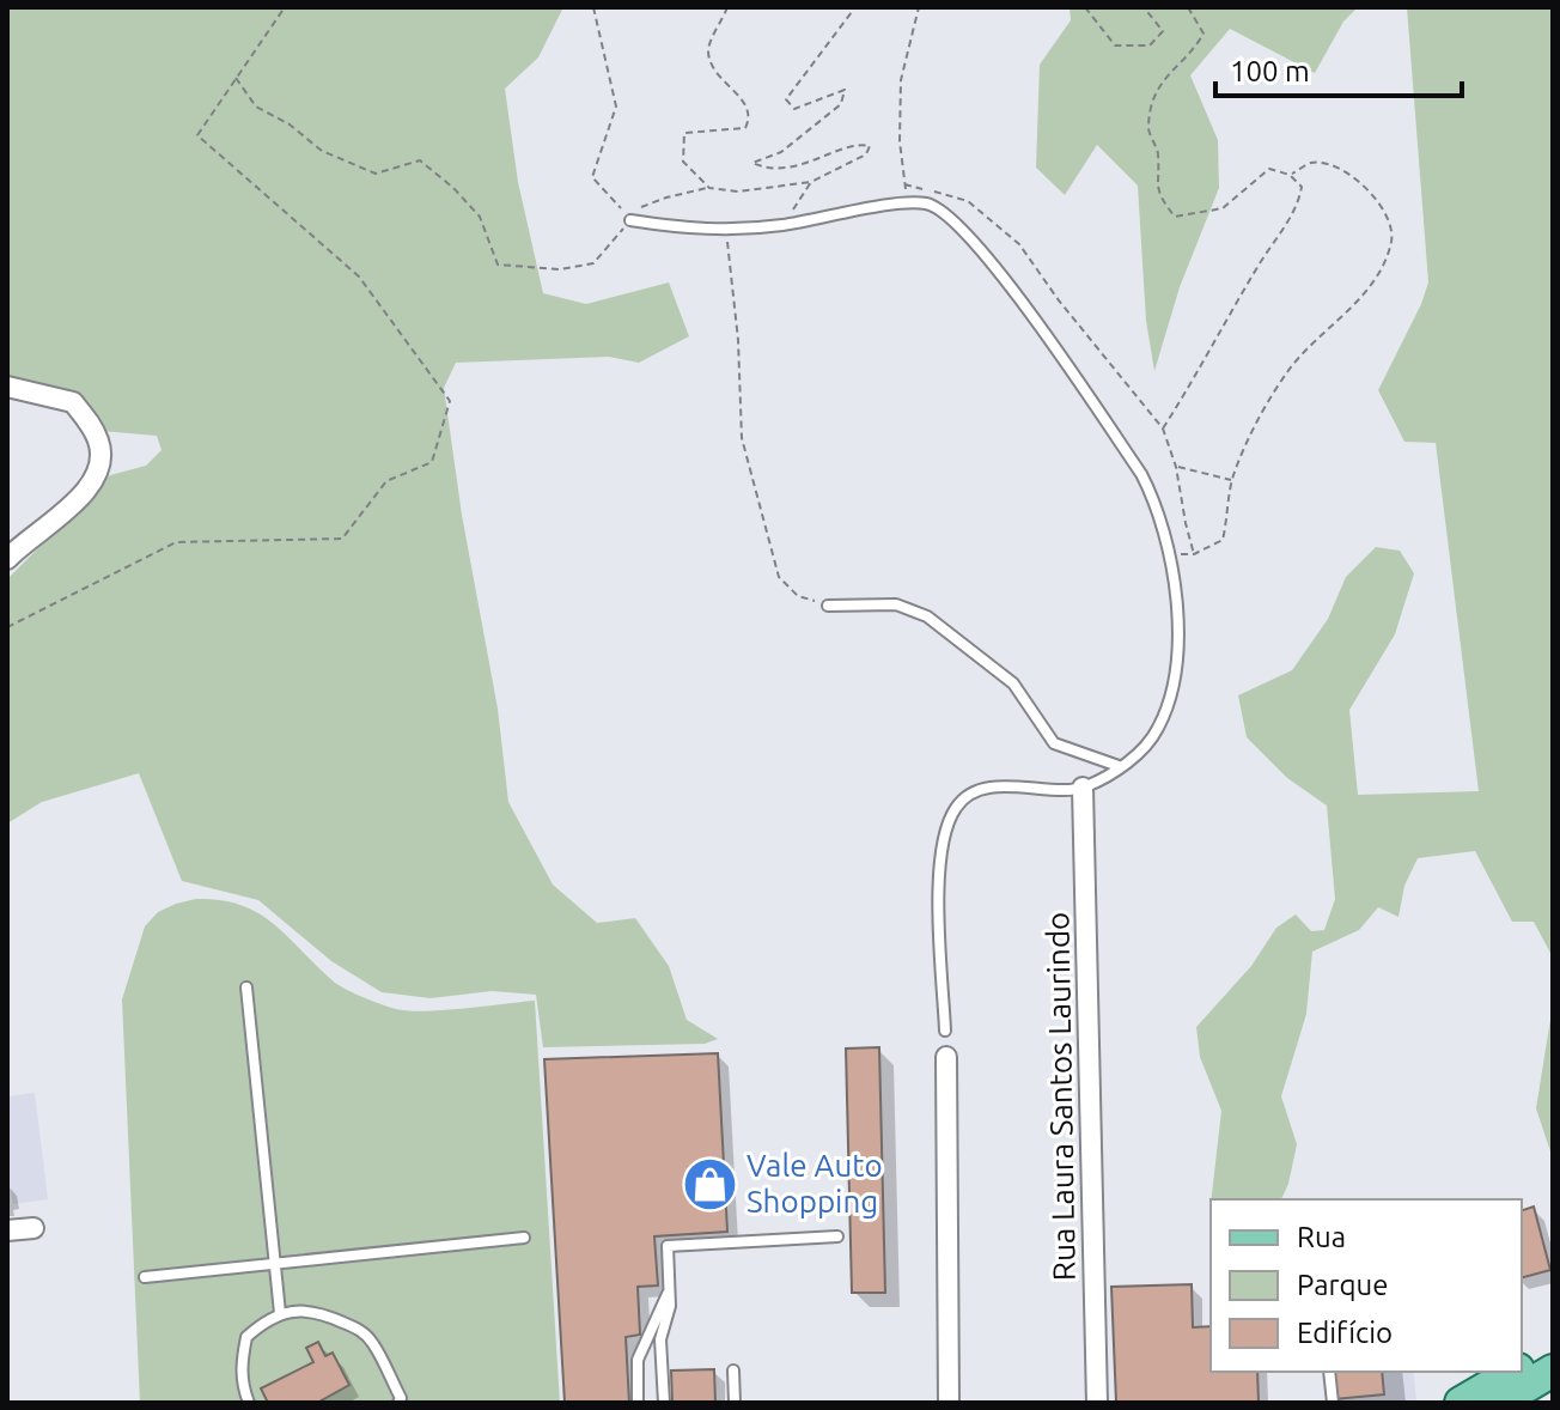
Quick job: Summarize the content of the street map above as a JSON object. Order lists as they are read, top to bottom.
{
  "streets": {
    "street": ["Rua Laura Santos Laurindo"]
  },
  "places": {
    "shop": ["Vale Auto Shopping"]
  },
  "legend": ["Rua", "Parque", "Edifício"],
  "scale_bar": "100 m"
}
